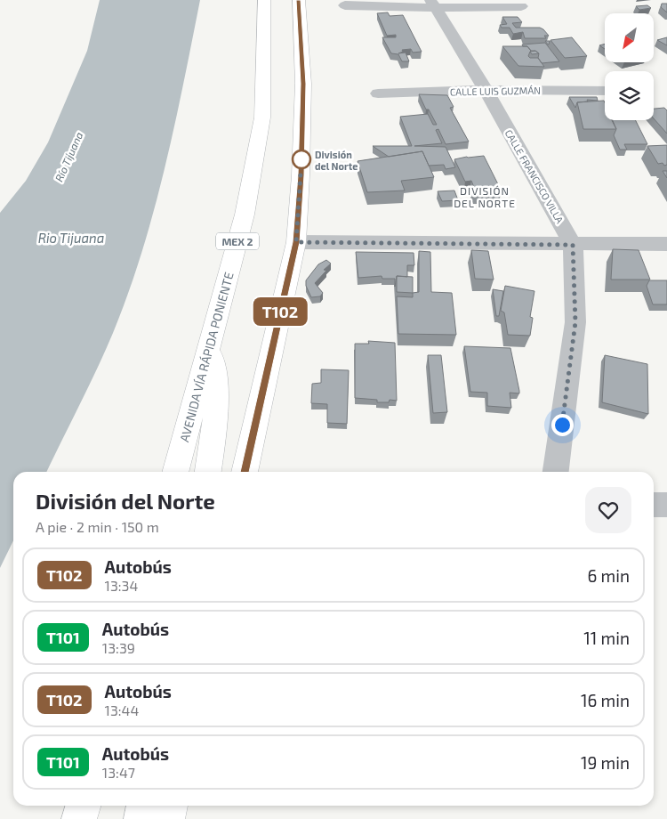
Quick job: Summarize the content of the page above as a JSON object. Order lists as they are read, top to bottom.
{
  "streets": {
    "main road": ["MEX 2", "AVENIDA VÍA RÁPIDA PONIENTE"],
    "street": ["CALLE LUIS GUZMÁN", "CALLE FRANCISCO VILLA"]
  },
  "crossings": [
    ["CALLE LUIS GUZMÁN", "CALLE FRANCISCO VILLA"]
  ],
  "districts": ["DIVISIÓN DEL NORTE"],
  "water": ["Río Tijuana", "Rio Tijuana"],
  "places": ["División del Norte"],
  "lines": ["bus line T102"],
  "north": "bottom left",
  "page": {
    "on_map": "T102",
    "heading": ["División del Norte", "A pie · 2 min · 150 m"],
    "list": [
      {
        "mark": "T102",
        "name": "Autobús",
        "note": "13:34",
        "value": "6 min"
      },
      {
        "mark": "T101",
        "name": "Autobús",
        "note": "13:39",
        "value": "11 min"
      },
      {
        "mark": "T102",
        "name": "Autobús",
        "note": "13:44",
        "value": "16 min"
      },
      {
        "mark": "T101",
        "name": "Autobús",
        "note": "13:47",
        "value": "19 min"
      }
    ]
  }
}
